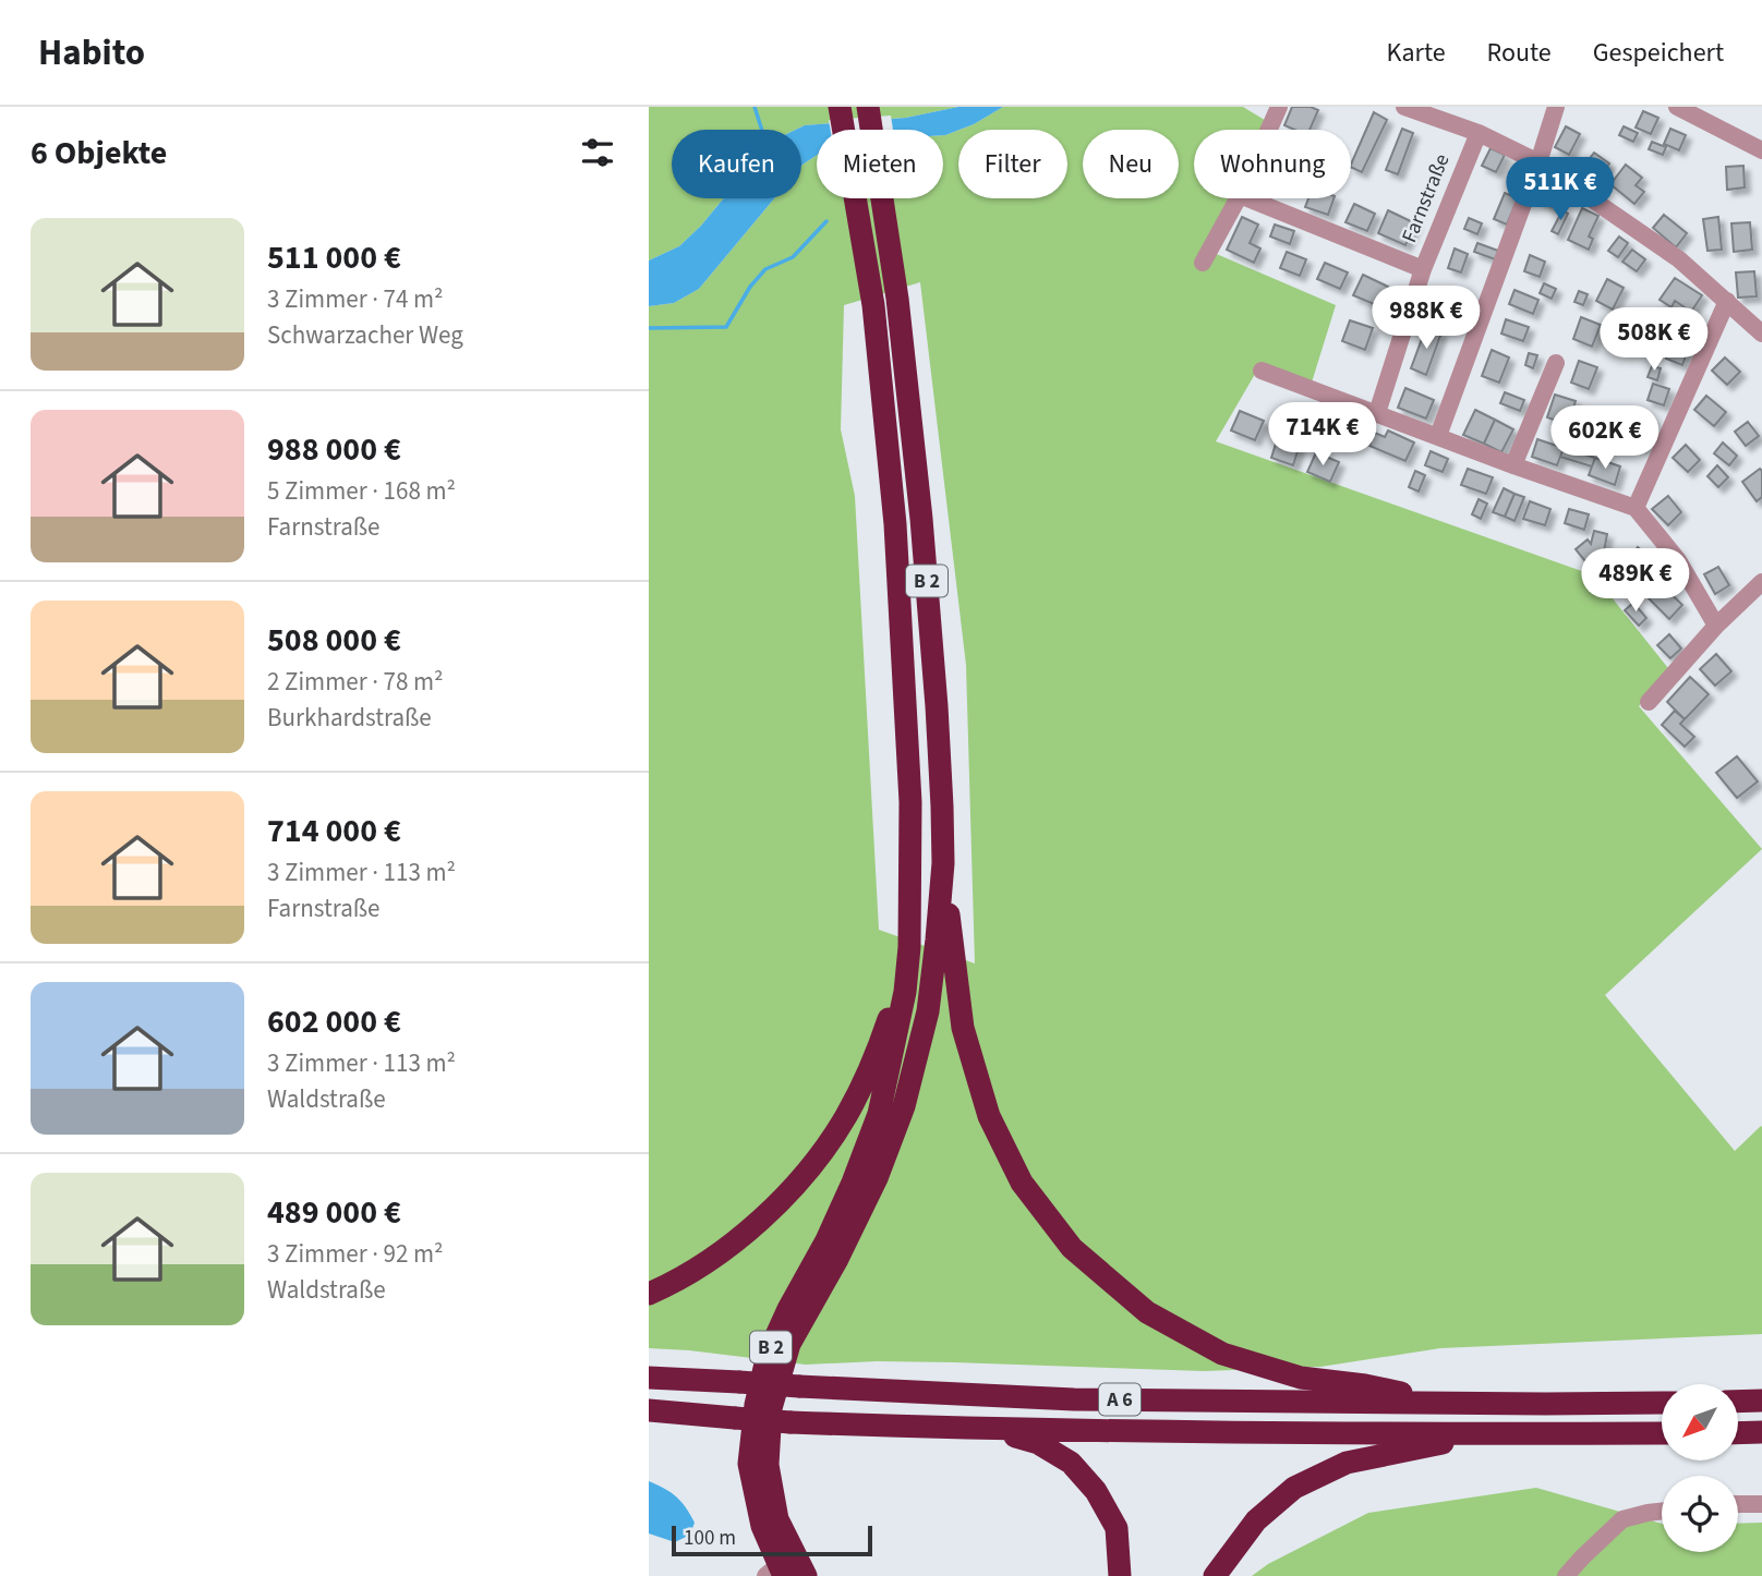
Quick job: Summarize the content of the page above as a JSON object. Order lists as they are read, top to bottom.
{
  "streets": {
    "highway": ["B 2", "A 6"],
    "street": ["Farnstraße"]
  },
  "scale_bar": "100 m",
  "north": "bottom left",
  "page": {
    "header": "Habito",
    "nav": ["Karte", "Route", "Gespeichert"],
    "heading": "6 Objekte",
    "chip": [
      "Kaufen",
      "Mieten",
      "Filter",
      "Neu",
      "Wohnung"
    ],
    "price": [
      "511K €",
      "988K €",
      "508K €",
      "714K €",
      "602K €",
      "489K €"
    ],
    "list": [
      {
        "name": "511 000 €",
        "note": "3 Zimmer · 74 m² · Schwarzacher Weg"
      },
      {
        "name": "988 000 €",
        "note": "5 Zimmer · 168 m² · Farnstraße"
      },
      {
        "name": "508 000 €",
        "note": "2 Zimmer · 78 m² · Burkhardstraße"
      },
      {
        "name": "714 000 €",
        "note": "3 Zimmer · 113 m² · Farnstraße"
      },
      {
        "name": "602 000 €",
        "note": "3 Zimmer · 113 m² · Waldstraße"
      },
      {
        "name": "489 000 €",
        "note": "3 Zimmer · 92 m² · Waldstraße"
      }
    ],
    "scale": "100 m"
  }
}
